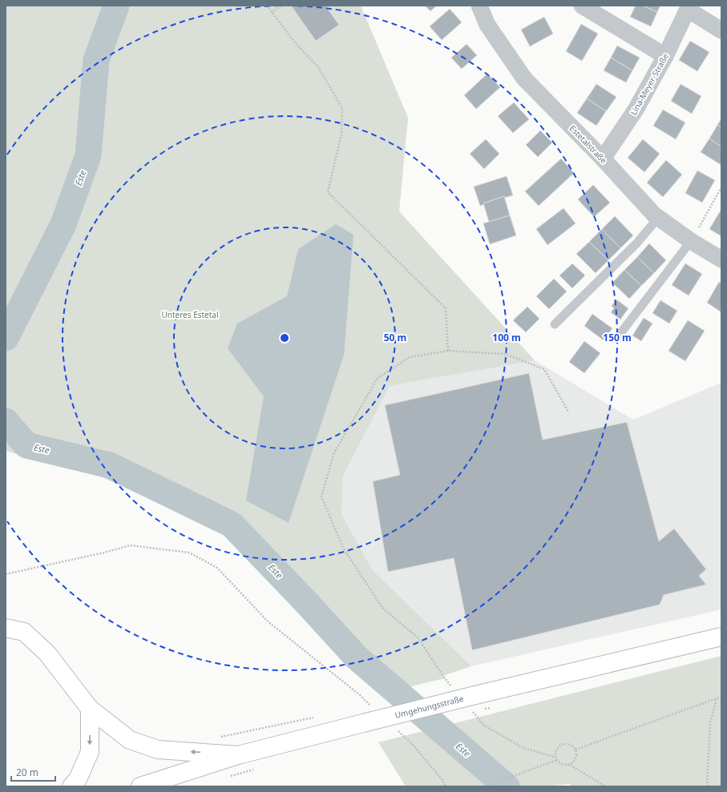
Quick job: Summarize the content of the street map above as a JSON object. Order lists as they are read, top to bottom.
{
  "streets": {
    "main road": ["Umgehungsstraße"],
    "street": ["Lina-Meyer-Straße", "Estetalstraße"]
  },
  "crossings": [
    ["Lina-Meyer-Straße", "Estetalstraße"]
  ],
  "water": ["Este"],
  "parks": ["Unteres Estetal"],
  "scale_bar": "20 m",
  "rings": ["50 m", "100 m", "150 m"]
}
